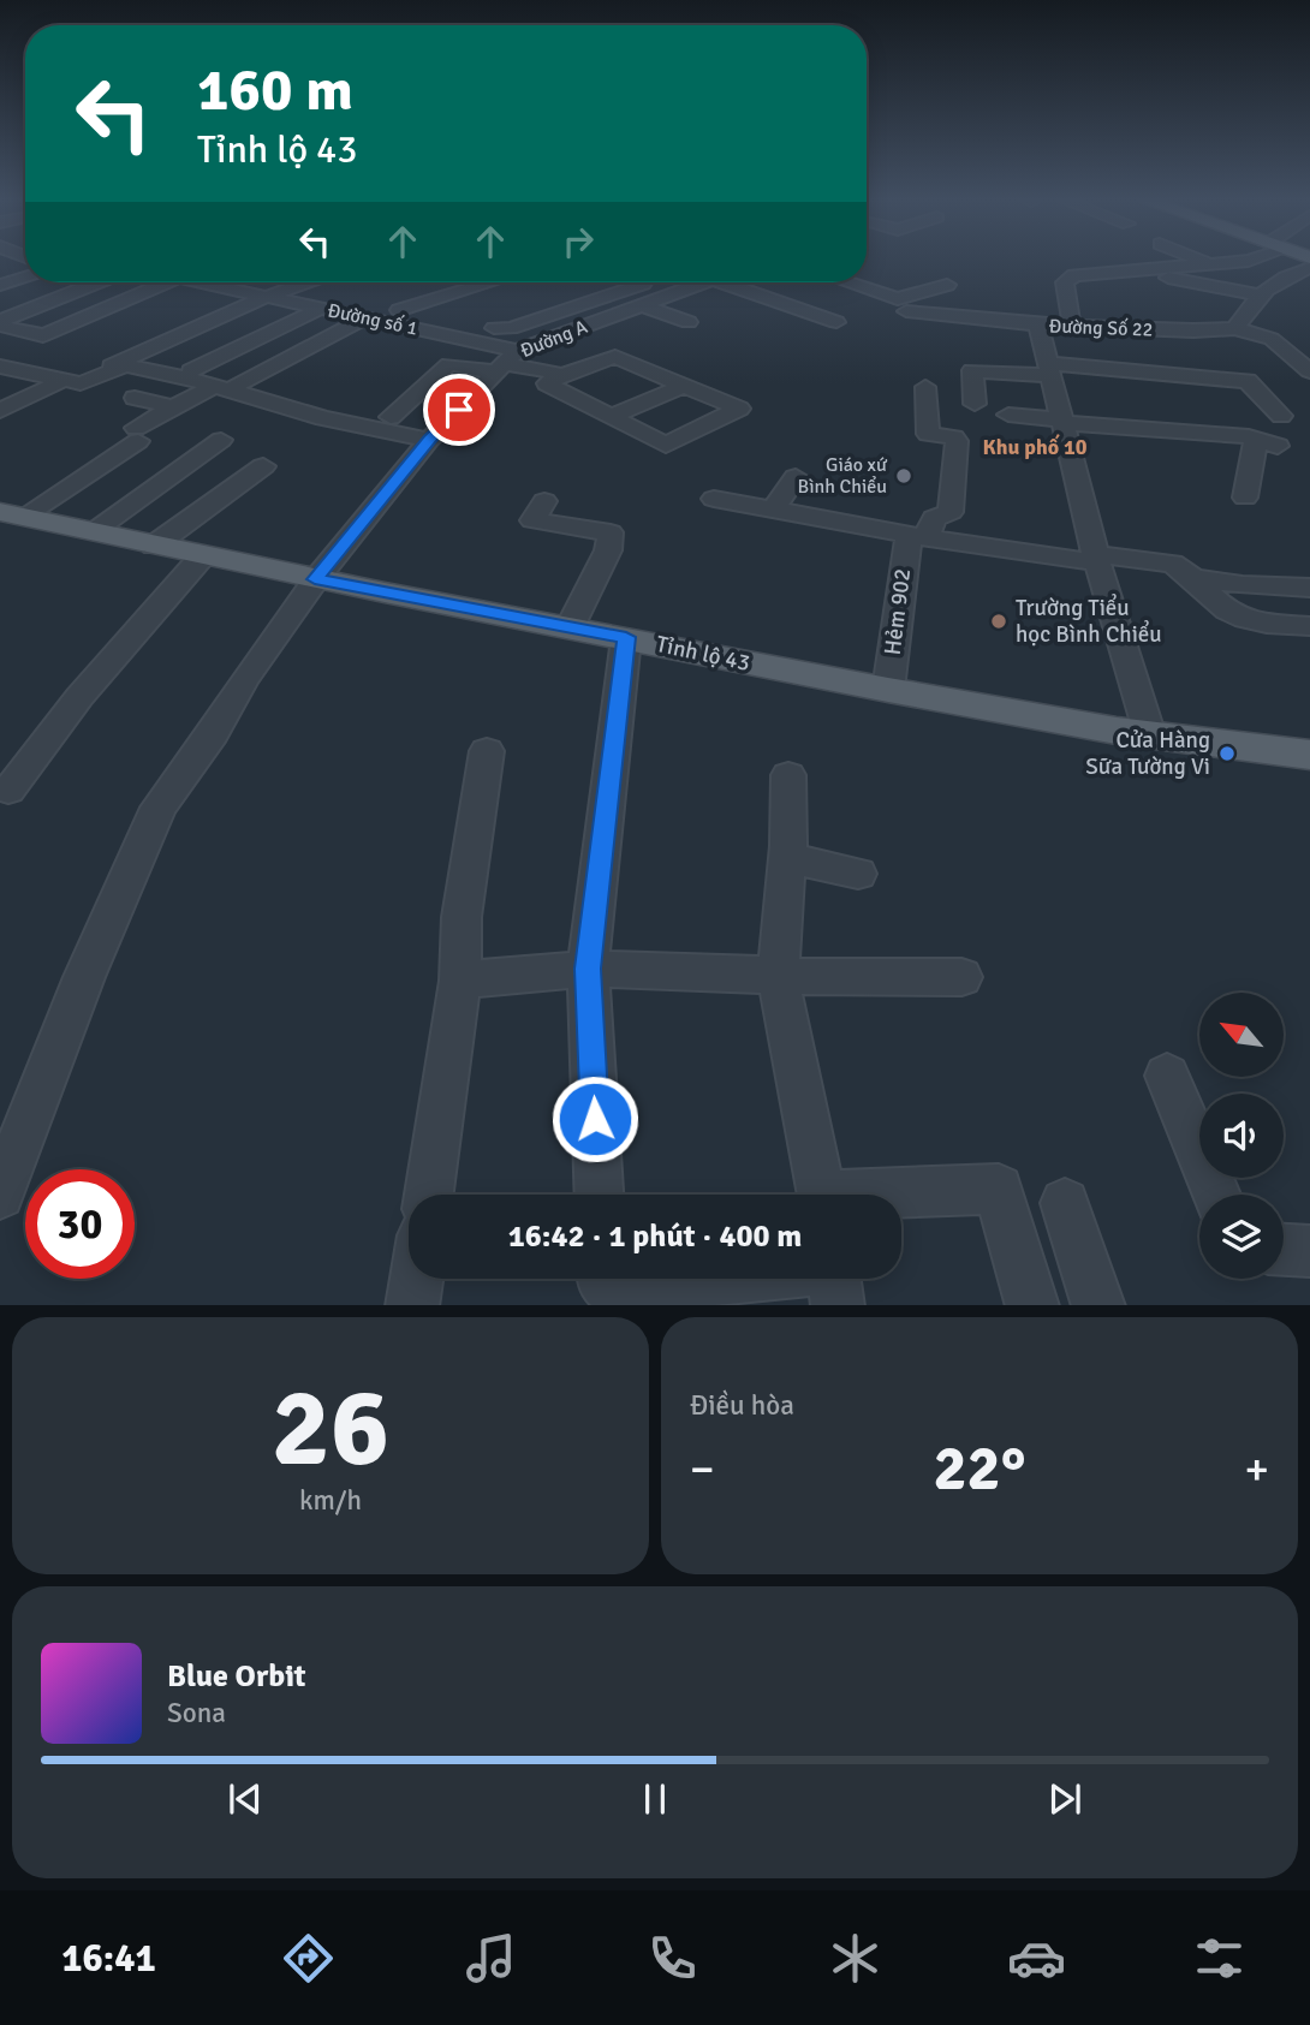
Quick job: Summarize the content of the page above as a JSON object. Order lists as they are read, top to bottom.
{
  "streets": {
    "main road": ["Tỉnh lộ 43"],
    "street": [
      "Đường số 1",
      "Đường Số 22",
      "Đường A",
      "Hẻm 902"
    ]
  },
  "crossings": [
    ["Đường số 1", "Đường A"],
    ["Đường Số 22", "Tỉnh lộ 43"],
    ["Đường A", "Tỉnh lộ 43"],
    ["Hẻm 902", "Tỉnh lộ 43"]
  ],
  "districts": ["Khu phố 10"],
  "places": ["Giáo xứ Bình Chiểu", "Trường Tiểu học Bình Chiểu", "Cửa Hàng Sữa Tường Vi"],
  "north": "top left",
  "page": {
    "turn": ["160 m", "Tỉnh lộ 43"],
    "limit": "30",
    "trip": "16:42 · 1 phút · 400 m",
    "tile": [
      ["26", "km/h"],
      "Điều hòa"
    ],
    "heat": ["−", "22°", "+"],
    "song": ["Blue Orbit", "Sona"],
    "tabs": "16:41"
  }
}
